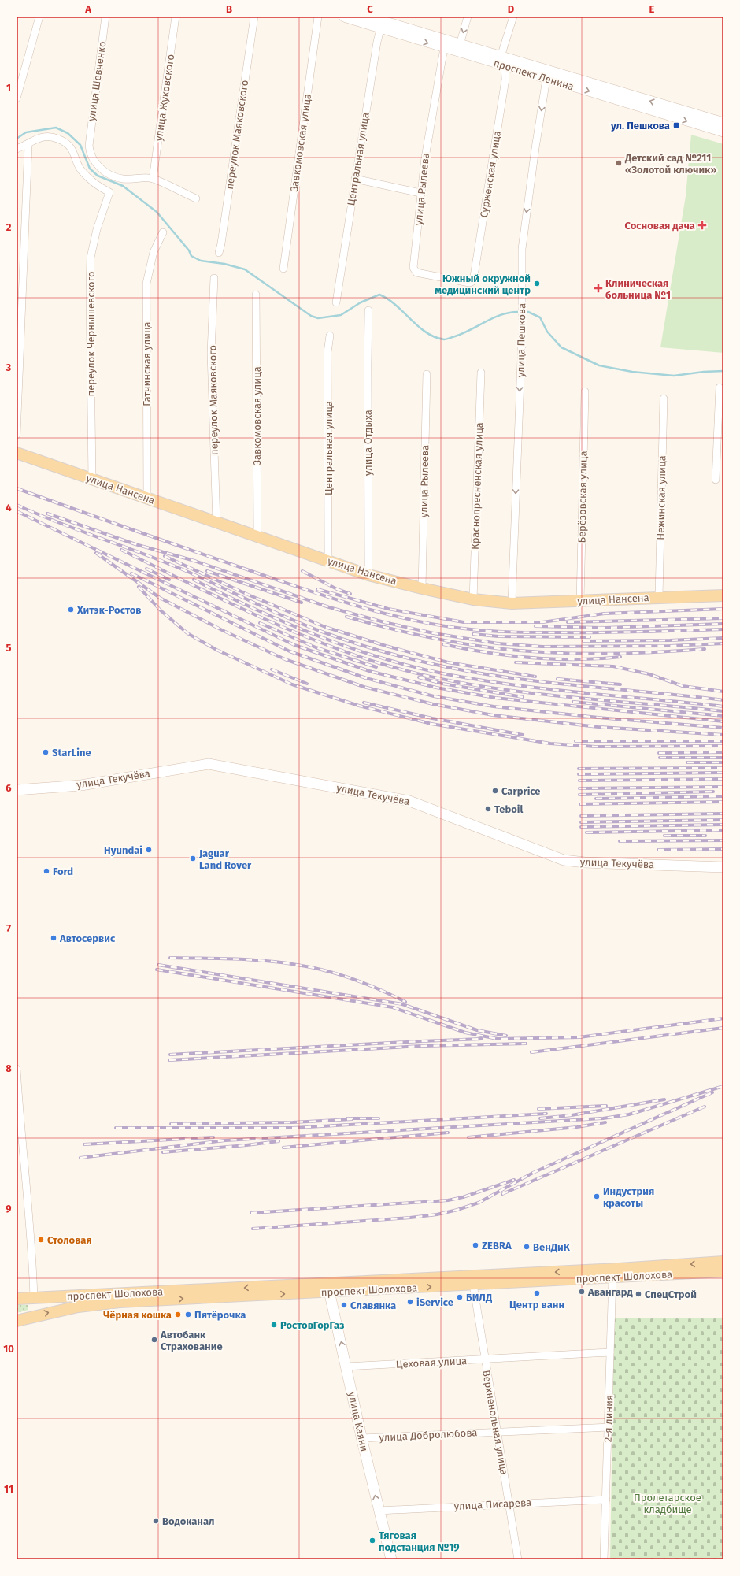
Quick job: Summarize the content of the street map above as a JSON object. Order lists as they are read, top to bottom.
{
  "streets": {
    "main road": [
      "проспект Ленина",
      "улица Нансена",
      "улица Текучёва",
      "проспект Шолохова",
      "улица Каяни"
    ],
    "street": [
      "улица Шевченко",
      "улица Жуковского",
      "переулок Маяковского",
      "Завкомовская улица",
      "Центральная улица",
      "Сурженская улица",
      "улица Рылеева",
      "переулок Чернышевского",
      "улица Пешкова",
      "Гатчинская улица",
      "улица Отдыха",
      "Краснопресненская улица",
      "Берёзовская улица",
      "Нежинская улица",
      "Цеховая улица",
      "2-я линия",
      "Верхненольная улица",
      "улица Добролюбова",
      "улица Писарева"
    ]
  },
  "crossings": [
    ["проспект Ленина", "Центральная улица"],
    ["проспект Ленина", "Сурженская улица"],
    ["проспект Ленина", "улица Рылеева"],
    ["проспект Ленина", "улица Пешкова"],
    ["улица Шевченко", "улица Жуковского"],
    ["переулок Маяковского", "улица Нансена"],
    ["Завкомовская улица", "улица Нансена"],
    ["Центральная улица", "улица Нансена"],
    ["Сурженская улица", "улица Рылеева"],
    ["улица Рылеева", "улица Нансена"],
    ["переулок Чернышевского", "улица Нансена"],
    ["улица Пешкова", "улица Нансена"],
    ["Гатчинская улица", "улица Нансена"],
    ["улица Отдыха", "улица Нансена"],
    ["Краснопресненская улица", "улица Нансена"],
    ["улица Нансена", "Берёзовская улица"],
    ["улица Нансена", "Нежинская улица"],
    ["проспект Шолохова", "2-я линия"],
    ["проспект Шолохова", "улица Каяни"],
    ["проспект Шолохова", "Верхненольная улица"],
    ["Цеховая улица", "2-я линия"],
    ["Цеховая улица", "улица Каяни"],
    ["Цеховая улица", "Верхненольная улица"],
    ["2-я линия", "улица Добролюбова"],
    ["2-я линия", "улица Писарева"],
    ["улица Каяни", "улица Добролюбова"],
    ["улица Каяни", "улица Писарева"],
    ["Верхненольная улица", "улица Добролюбова"],
    ["Верхненольная улица", "улица Писарева"]
  ],
  "one_way": ["улица Пешкова", "улица Каяни"],
  "parks": ["Пролетарское кладбище"],
  "places": {
    "transit": ["ул. Пешкова"],
    "other": [
      "Детский сад №211 «Золотой ключик»",
      "Южный окружной медицинский центр",
      "Хитэк-Ростов",
      "StarLine",
      "Carprice",
      "Teboil",
      "Hyundai",
      "Jaguar Land Rover",
      "Ford",
      "Автосервис",
      "Индустрия красоты",
      "Столовая",
      "ZEBRA",
      "ВенДиК",
      "Авангард",
      "Центр ванн",
      "СпецСтрой",
      "БИЛД",
      "iService",
      "Славянка",
      "Чёрная кошка",
      "Пятёрочка",
      "РостовГорГаз",
      "Автобанк Страхование",
      "Водоканал",
      "Тяговая подстанция №19"
    ],
    "health": ["Сосновая дача", "Клиническая больница №1"]
  },
  "grid": {
    "columns": [
      "A",
      "B",
      "C",
      "D",
      "E"
    ],
    "rows": [
      "1",
      "2",
      "3",
      "4",
      "5",
      "6",
      "7",
      "8",
      "9",
      "10",
      "11"
    ]
  }
}
